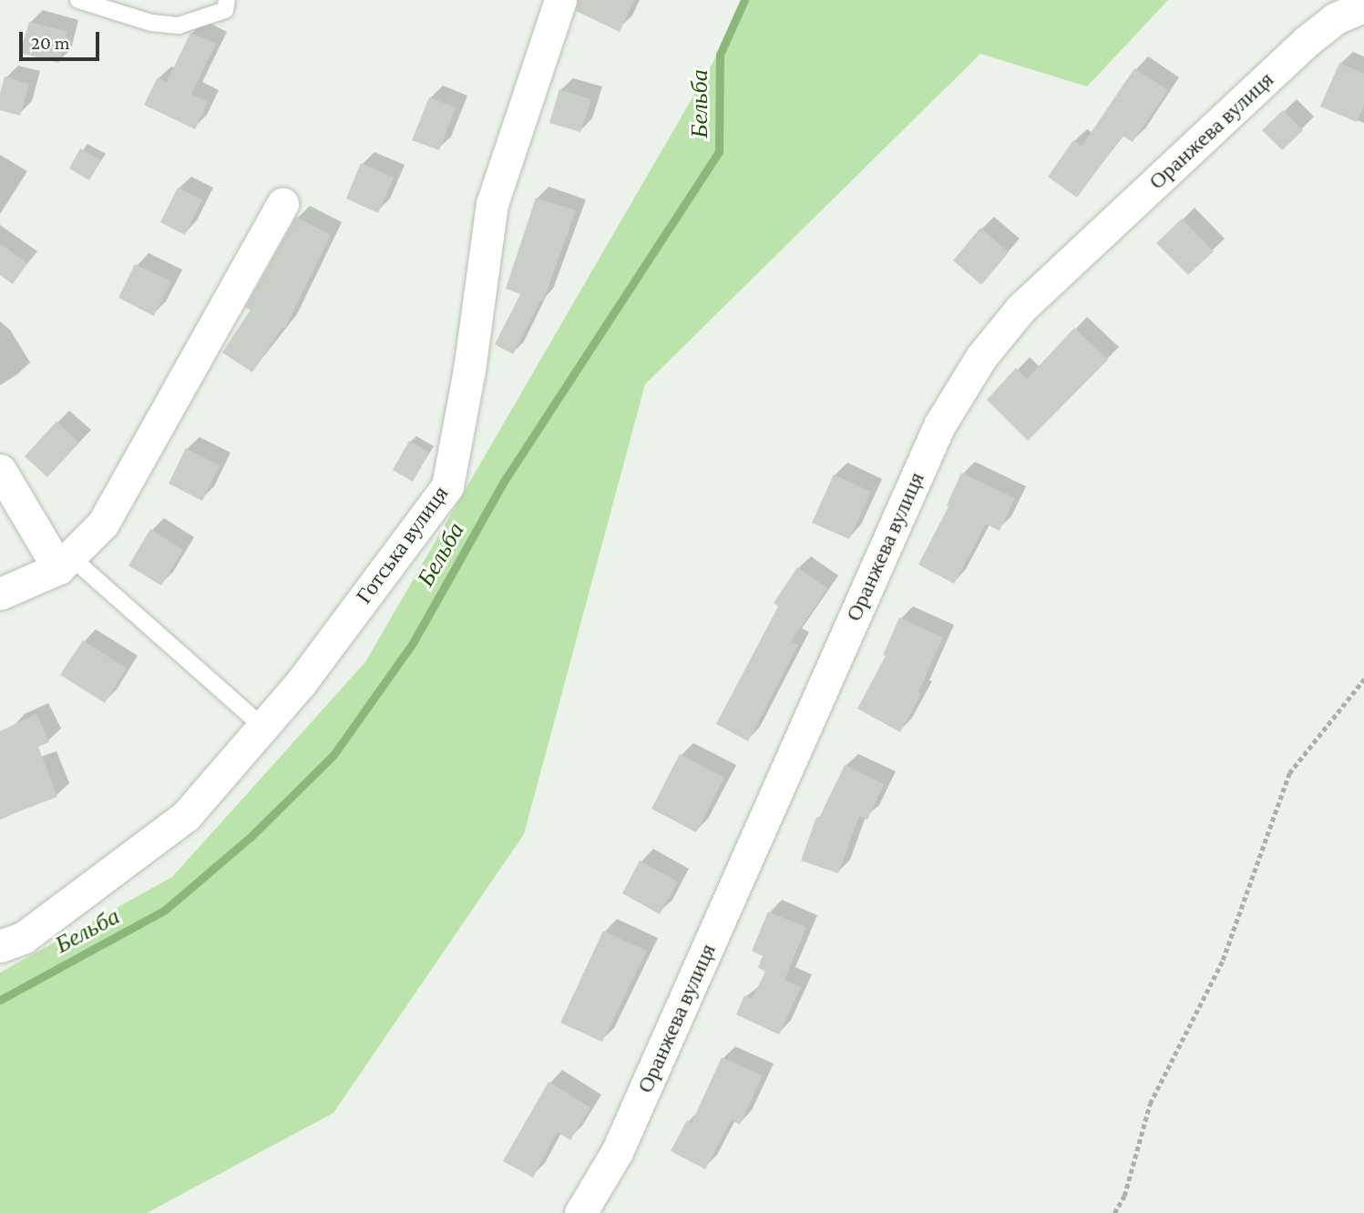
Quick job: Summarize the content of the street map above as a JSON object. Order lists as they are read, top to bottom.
{
  "streets": {
    "street": ["Оранжева вулиця", "Готська вулиця"]
  },
  "water": ["Бельба"],
  "scale_bar": "20 m"
}
